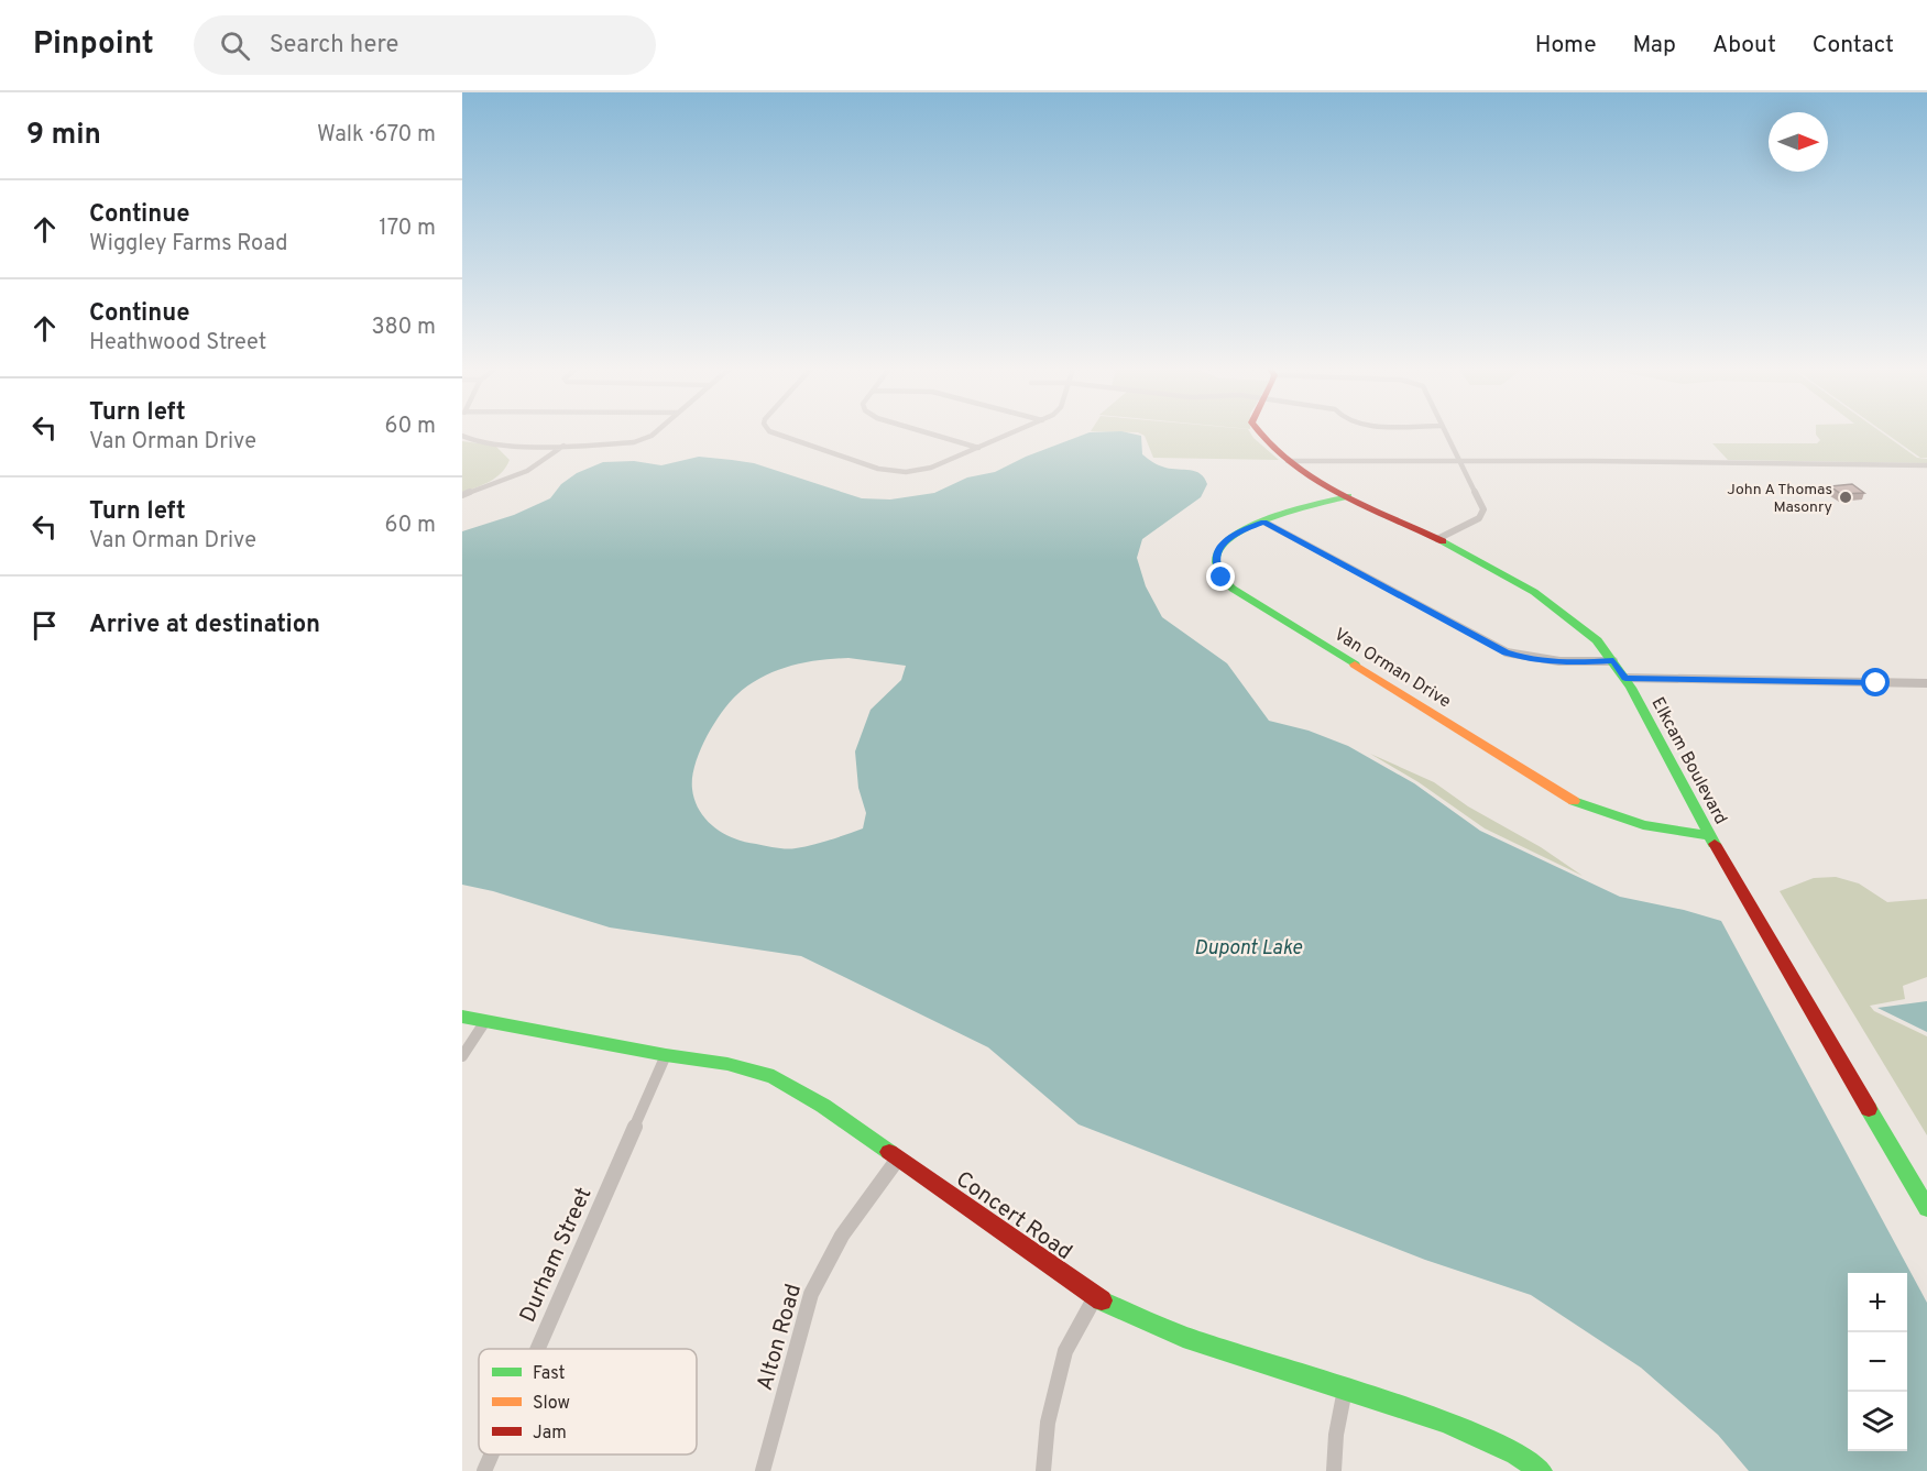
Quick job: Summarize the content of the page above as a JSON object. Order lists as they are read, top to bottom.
{
  "streets": {
    "street": [
      "Van Orman Drive",
      "Elkcam Boulevard",
      "Concert Road",
      "Durham Street",
      "Alton Road"
    ]
  },
  "crossings": [
    ["Van Orman Drive", "Elkcam Boulevard"],
    ["Concert Road", "Durham Street"],
    ["Concert Road", "Alton Road"]
  ],
  "water": ["Dupont Lake"],
  "places": ["John A Thomas Masonry"],
  "legend": ["Fast", "Slow", "Jam"],
  "north": "right",
  "page": {
    "header": "Pinpoint",
    "search": "Search here",
    "nav": [
      "Home",
      "Map",
      "About",
      "Contact"
    ],
    "heading": ["9 min", "Walk · 670 m"],
    "list": [
      ["Continue", "Wiggley Farms Road", "170 m"],
      ["Continue", "Heathwood Street", "380 m"],
      ["Turn left", "Van Orman Drive", "60 m"],
      ["Turn left", "Van Orman Drive", "60 m"],
      "Arrive at destination"
    ],
    "map_buttons": ["+", "−"]
  }
}
